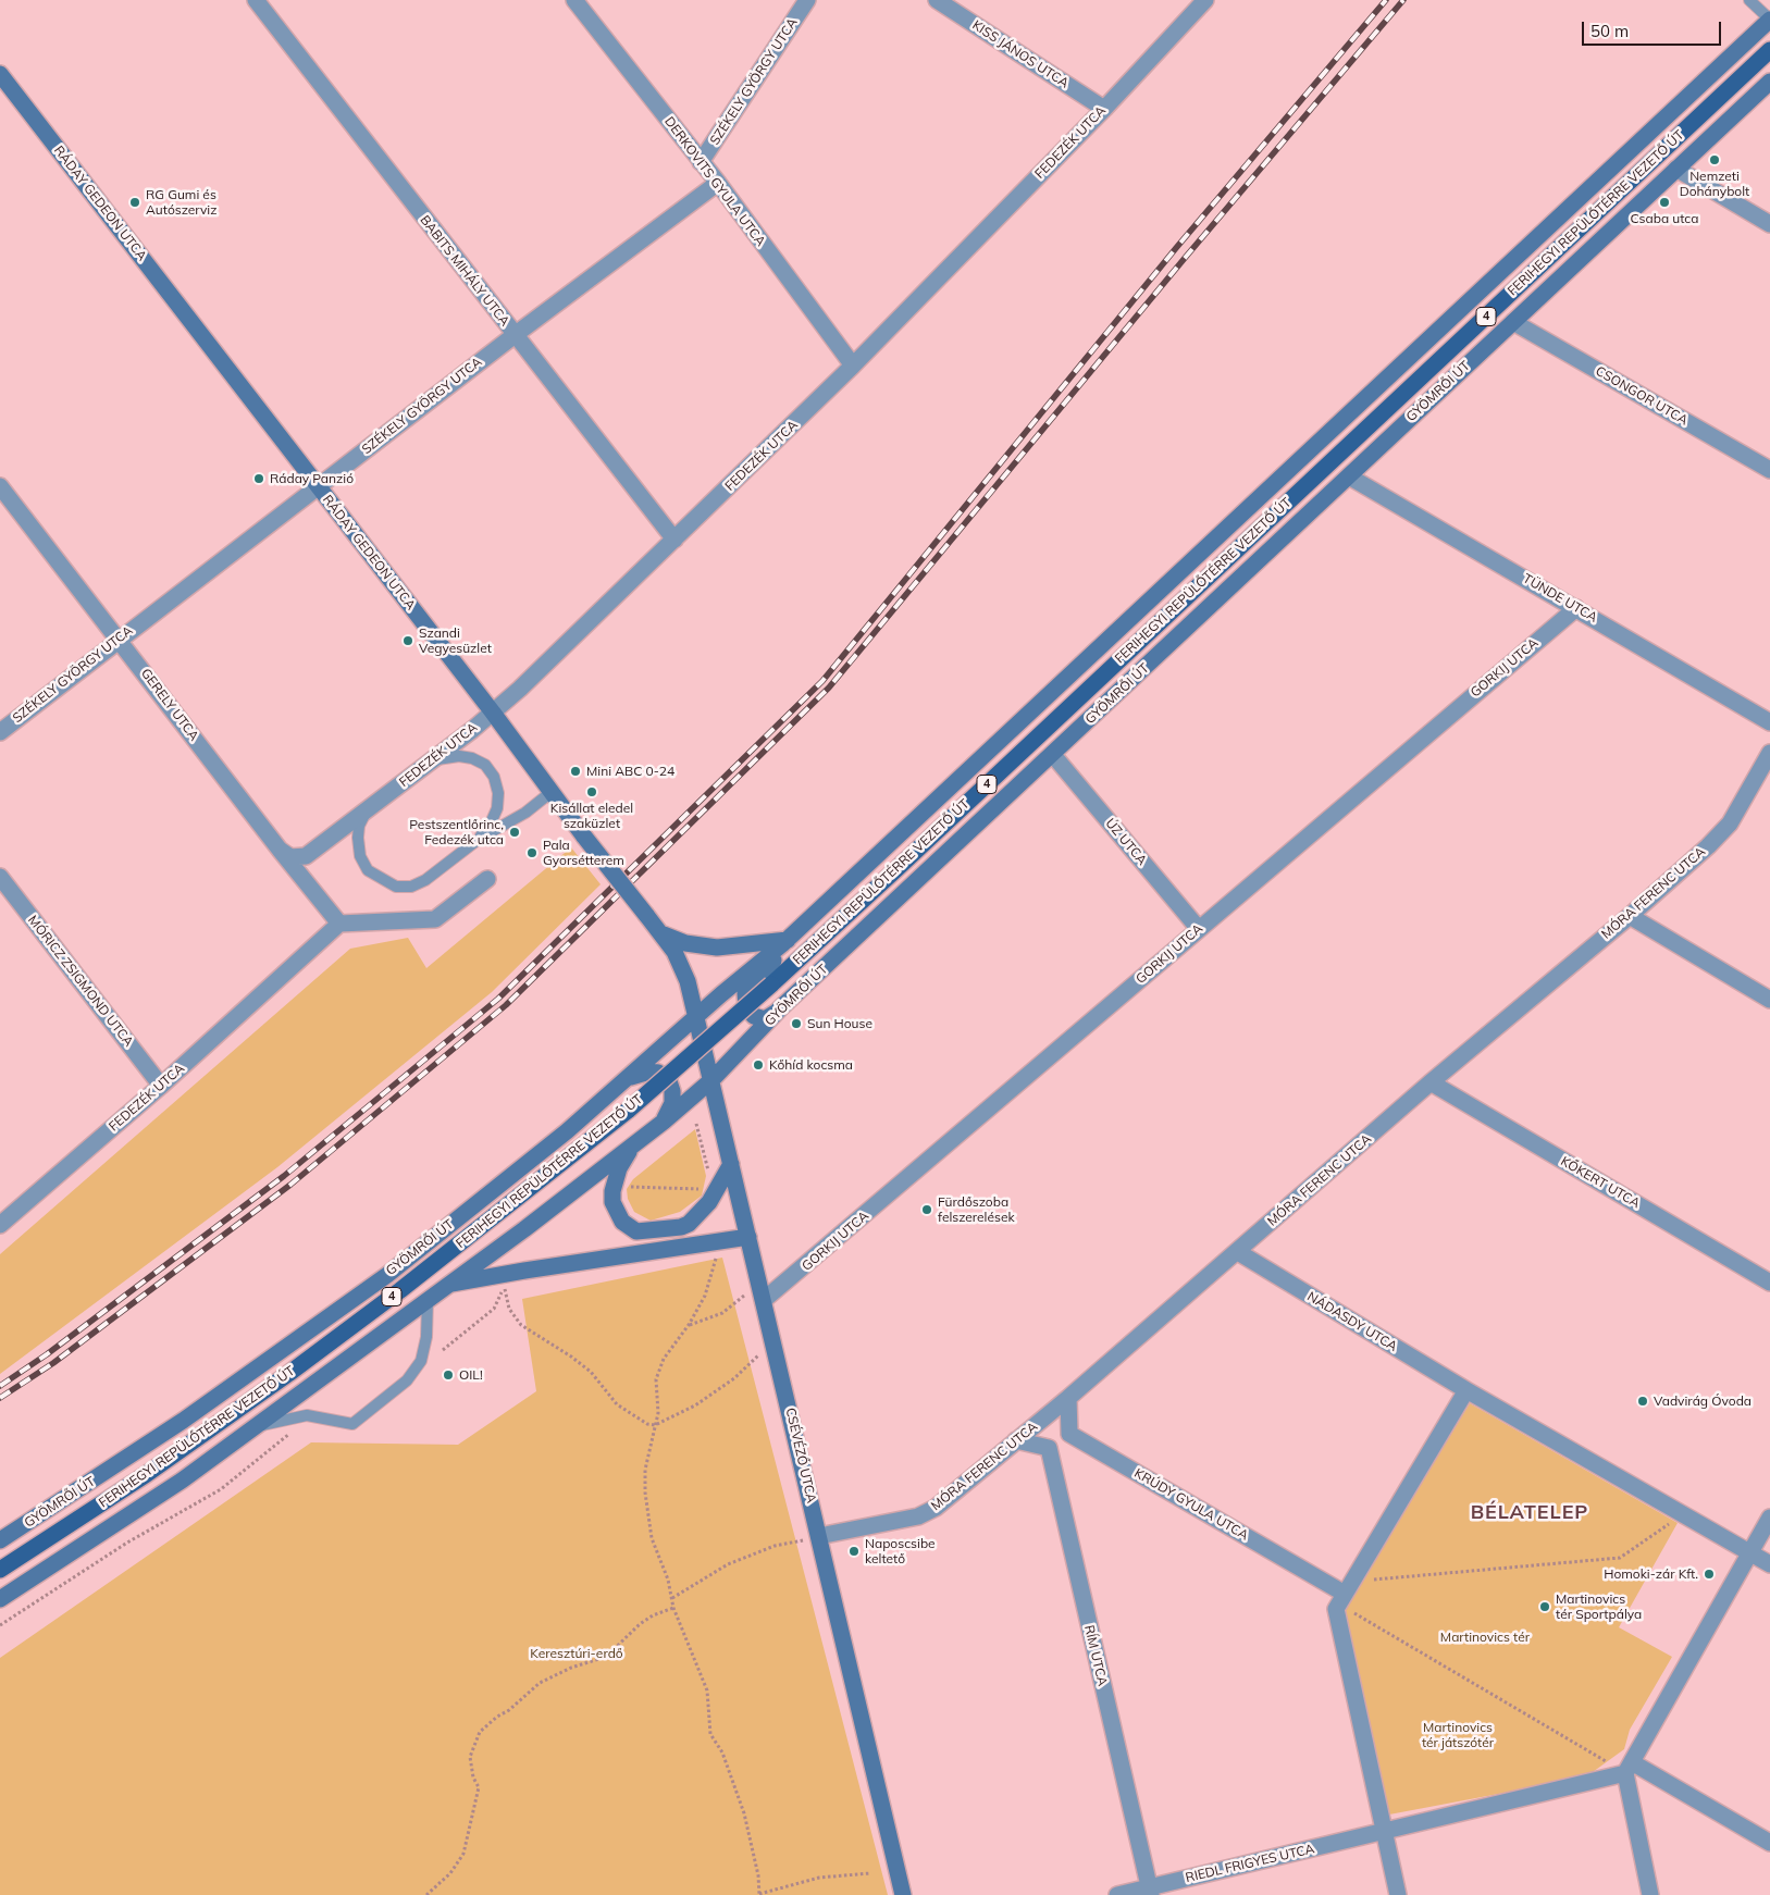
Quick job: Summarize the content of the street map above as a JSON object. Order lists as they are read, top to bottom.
{
  "streets": {
    "main road": ["FERIHEGYI REPÜLŐTÉRRE VEZETŐ ÚT", "4"],
    "street": [
      "KISS JÁNOS UTCA",
      "SZÉKELY GYÖRGY UTCA",
      "FEDEZÉK UTCA",
      "DERKOVITS GYULA UTCA",
      "RÁDAY GEDEON UTCA",
      "BABITS MIHÁLY UTCA",
      "GYÖMRŐI ÚT",
      "CSONGOR UTCA",
      "TÜNDE UTCA",
      "GORKIJ UTCA",
      "GERELY UTCA",
      "ÚZ UTCA",
      "MÓRA FERENC UTCA",
      "MÓRICZ ZSIGMOND UTCA",
      "KŐKERT UTCA",
      "NÁDASDY UTCA",
      "CSÉVÉZŐ UTCA",
      "KRÚDY GYULA UTCA",
      "RÍM UTCA",
      "RIEDL FRIGYES UTCA"
    ]
  },
  "crossings": [
    ["KISS JÁNOS UTCA", "FEDEZÉK UTCA"],
    ["SZÉKELY GYÖRGY UTCA", "DERKOVITS GYULA UTCA"],
    ["SZÉKELY GYÖRGY UTCA", "RÁDAY GEDEON UTCA"],
    ["SZÉKELY GYÖRGY UTCA", "BABITS MIHÁLY UTCA"],
    ["SZÉKELY GYÖRGY UTCA", "GERELY UTCA"],
    ["FEDEZÉK UTCA", "DERKOVITS GYULA UTCA"],
    ["FEDEZÉK UTCA", "RÁDAY GEDEON UTCA"],
    ["FEDEZÉK UTCA", "BABITS MIHÁLY UTCA"],
    ["FEDEZÉK UTCA", "GERELY UTCA"],
    ["FEDEZÉK UTCA", "MÓRICZ ZSIGMOND UTCA"],
    ["RÁDAY GEDEON UTCA", "GYÖMRŐI ÚT"],
    ["RÁDAY GEDEON UTCA", "CSÉVÉZŐ UTCA"],
    ["GYÖMRŐI ÚT", "CSONGOR UTCA"],
    ["GYÖMRŐI ÚT", "TÜNDE UTCA"],
    ["GYÖMRŐI ÚT", "ÚZ UTCA"],
    ["GYÖMRŐI ÚT", "CSÉVÉZŐ UTCA"],
    ["TÜNDE UTCA", "GORKIJ UTCA"],
    ["GORKIJ UTCA", "ÚZ UTCA"],
    ["GORKIJ UTCA", "CSÉVÉZŐ UTCA"],
    ["MÓRA FERENC UTCA", "KŐKERT UTCA"],
    ["MÓRA FERENC UTCA", "NÁDASDY UTCA"],
    ["MÓRA FERENC UTCA", "CSÉVÉZŐ UTCA"],
    ["MÓRA FERENC UTCA", "KRÚDY GYULA UTCA"],
    ["MÓRA FERENC UTCA", "RÍM UTCA"],
    ["RÍM UTCA", "RIEDL FRIGYES UTCA"]
  ],
  "districts": ["BÉLATELEP"],
  "parks": ["Martinovics tér", "Keresztúri-erdő", "Martinovics tér játszótér"],
  "places": [
    "Nemzeti Dohánybolt",
    "RG Gumi és Autószerviz",
    "Csaba utca",
    "Ráday Panzió",
    "Szandi Vegyesüzlet",
    "Mini ABC 0-24",
    "Kisállat eledel szaküzlet",
    "Pestszentlőrinc, Fedezék utca",
    "Pala Gyorsétterem",
    "Sun House",
    "Kőhíd kocsma",
    "Fürdőszoba felszerelések",
    "OIL!",
    "Vadvirág Óvoda",
    "Naposcsibe keltető",
    "Homoki-zár Kft.",
    "Martinovics tér Sportpálya"
  ],
  "scale_bar": "50 m"
}
